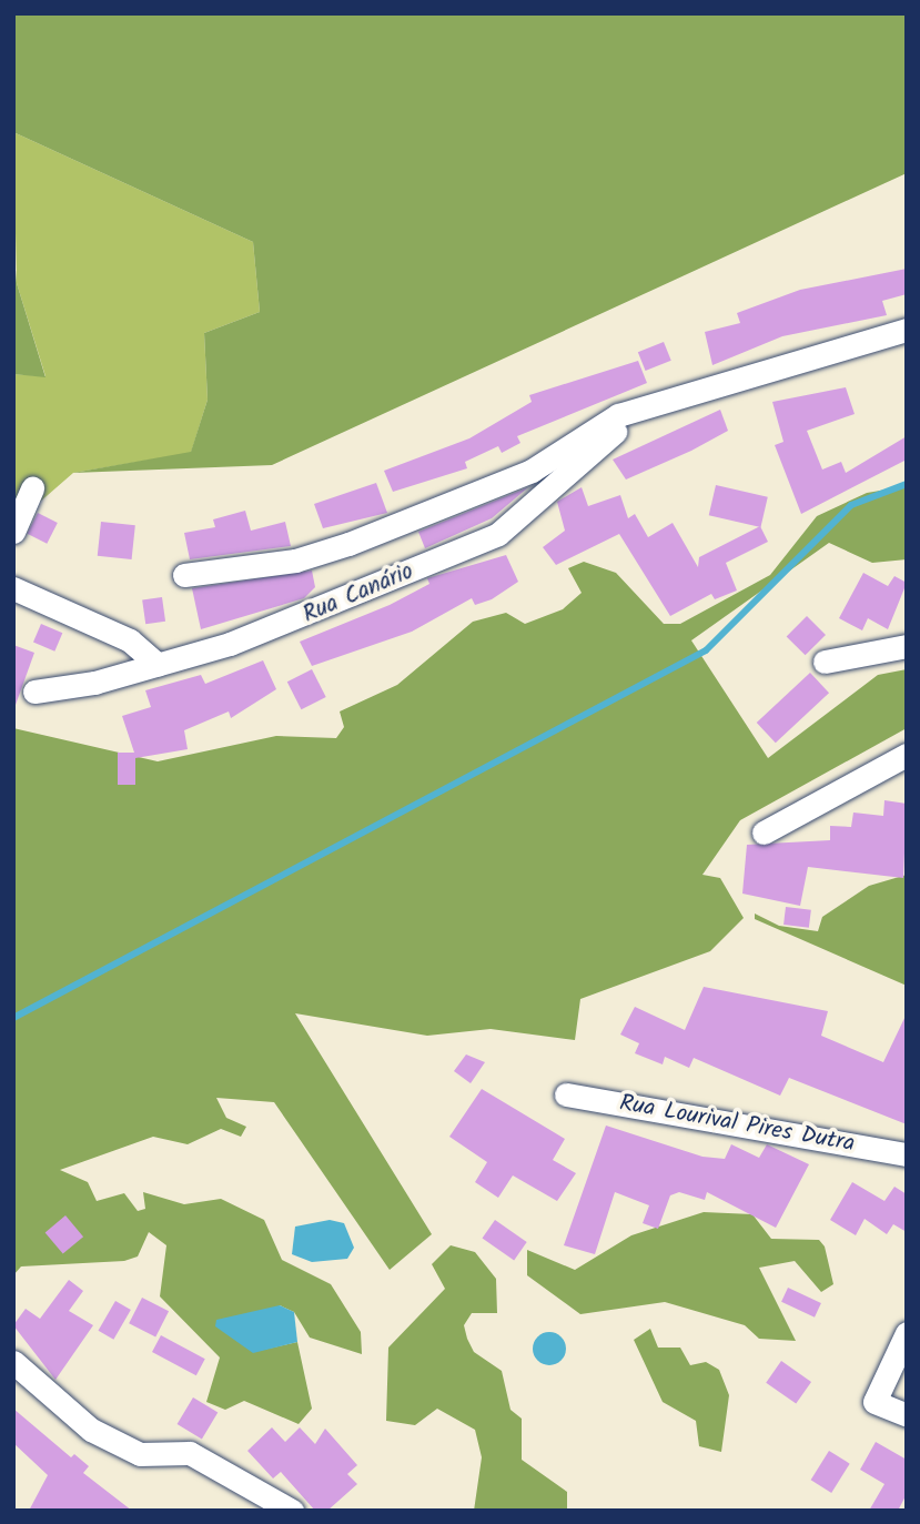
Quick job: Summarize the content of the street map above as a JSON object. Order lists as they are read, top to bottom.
{
  "streets": {
    "street": ["Rua Canário", "Rua Lourival Pires Dutra"]
  }
}
